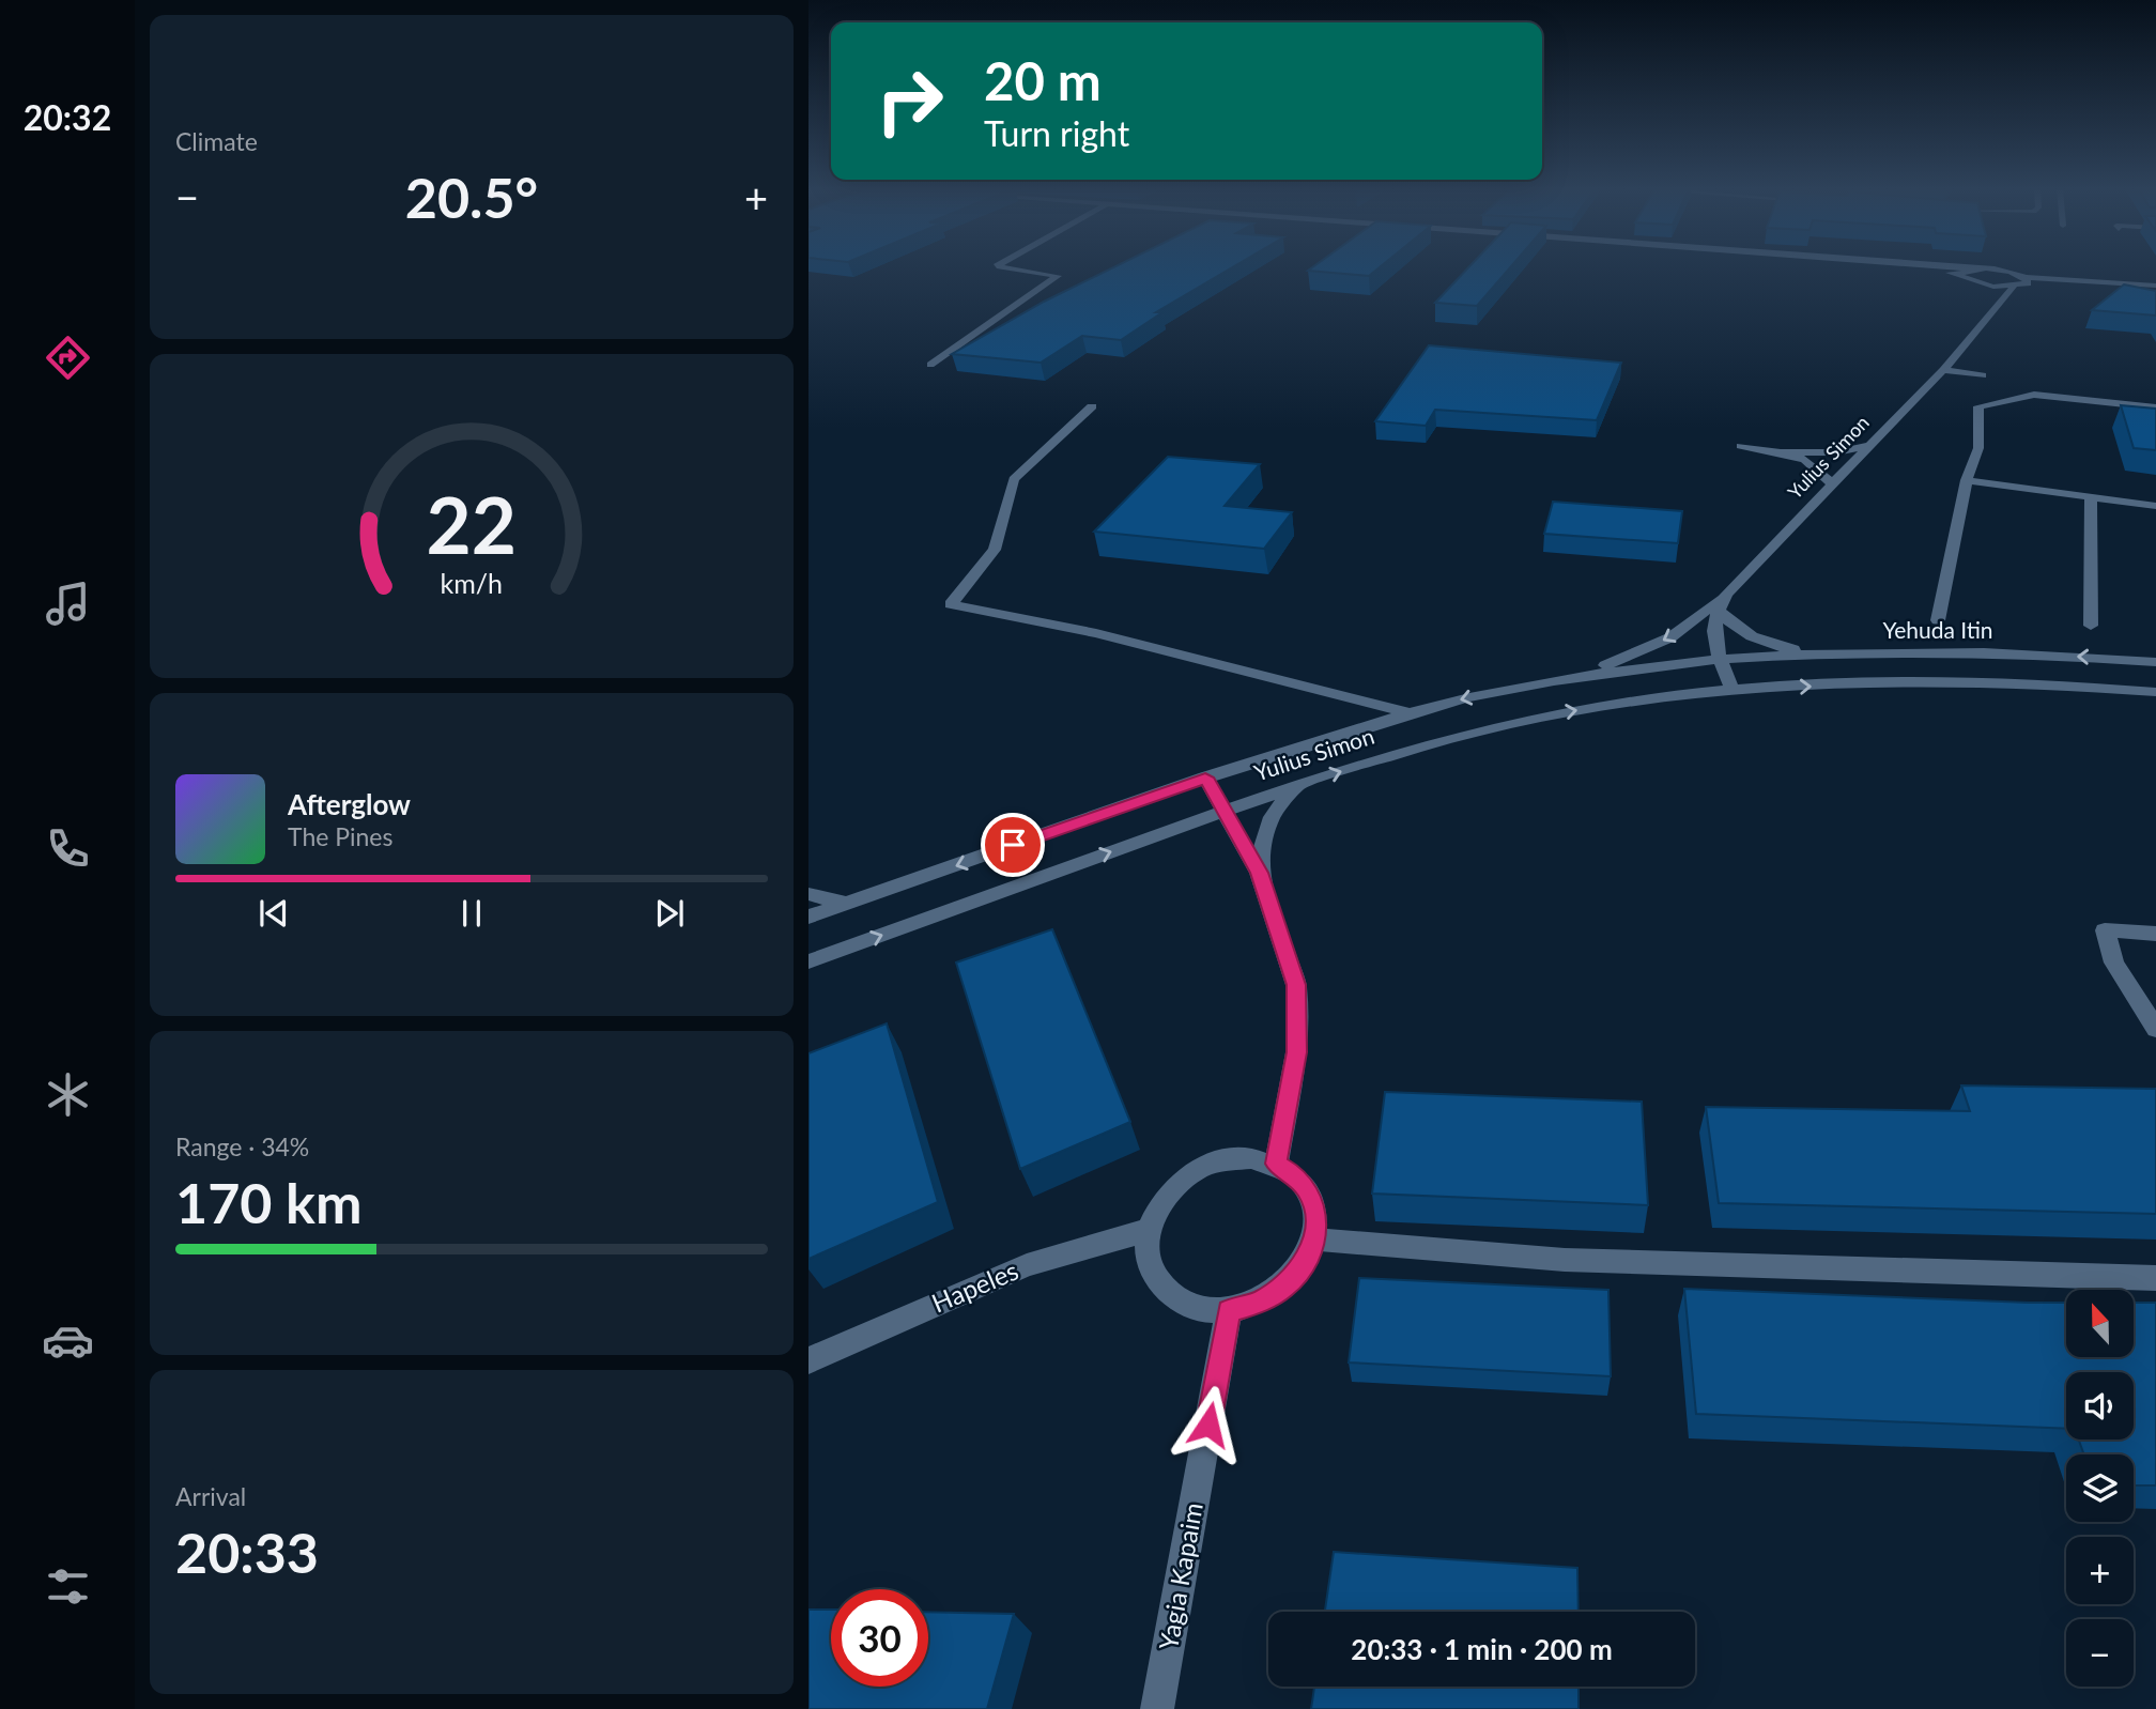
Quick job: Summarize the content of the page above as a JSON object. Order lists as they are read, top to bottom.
{
  "streets": {
    "street": [
      "Yulius Simon",
      "Yehuda Itin",
      "Hapeles",
      "Yagia Kapaim"
    ]
  },
  "crossings": [
    ["Yulius Simon", "Yehuda Itin"],
    ["Hapeles", "Yagia Kapaim"]
  ],
  "north": "top",
  "page": {
    "tabs": "20:32",
    "tile": [
      "Climate",
      ["Range · 34%", "170 km"],
      ["Arrival", "20:33"]
    ],
    "turn": ["20 m", "Turn right"],
    "heat": ["−", "20.5°", "+"],
    "song": ["Afterglow", "The Pines"],
    "map_buttons": ["+", "−"],
    "limit": "30",
    "trip": "20:33 · 1 min · 200 m",
    "gauge": ["22", "km/h"]
  }
}
